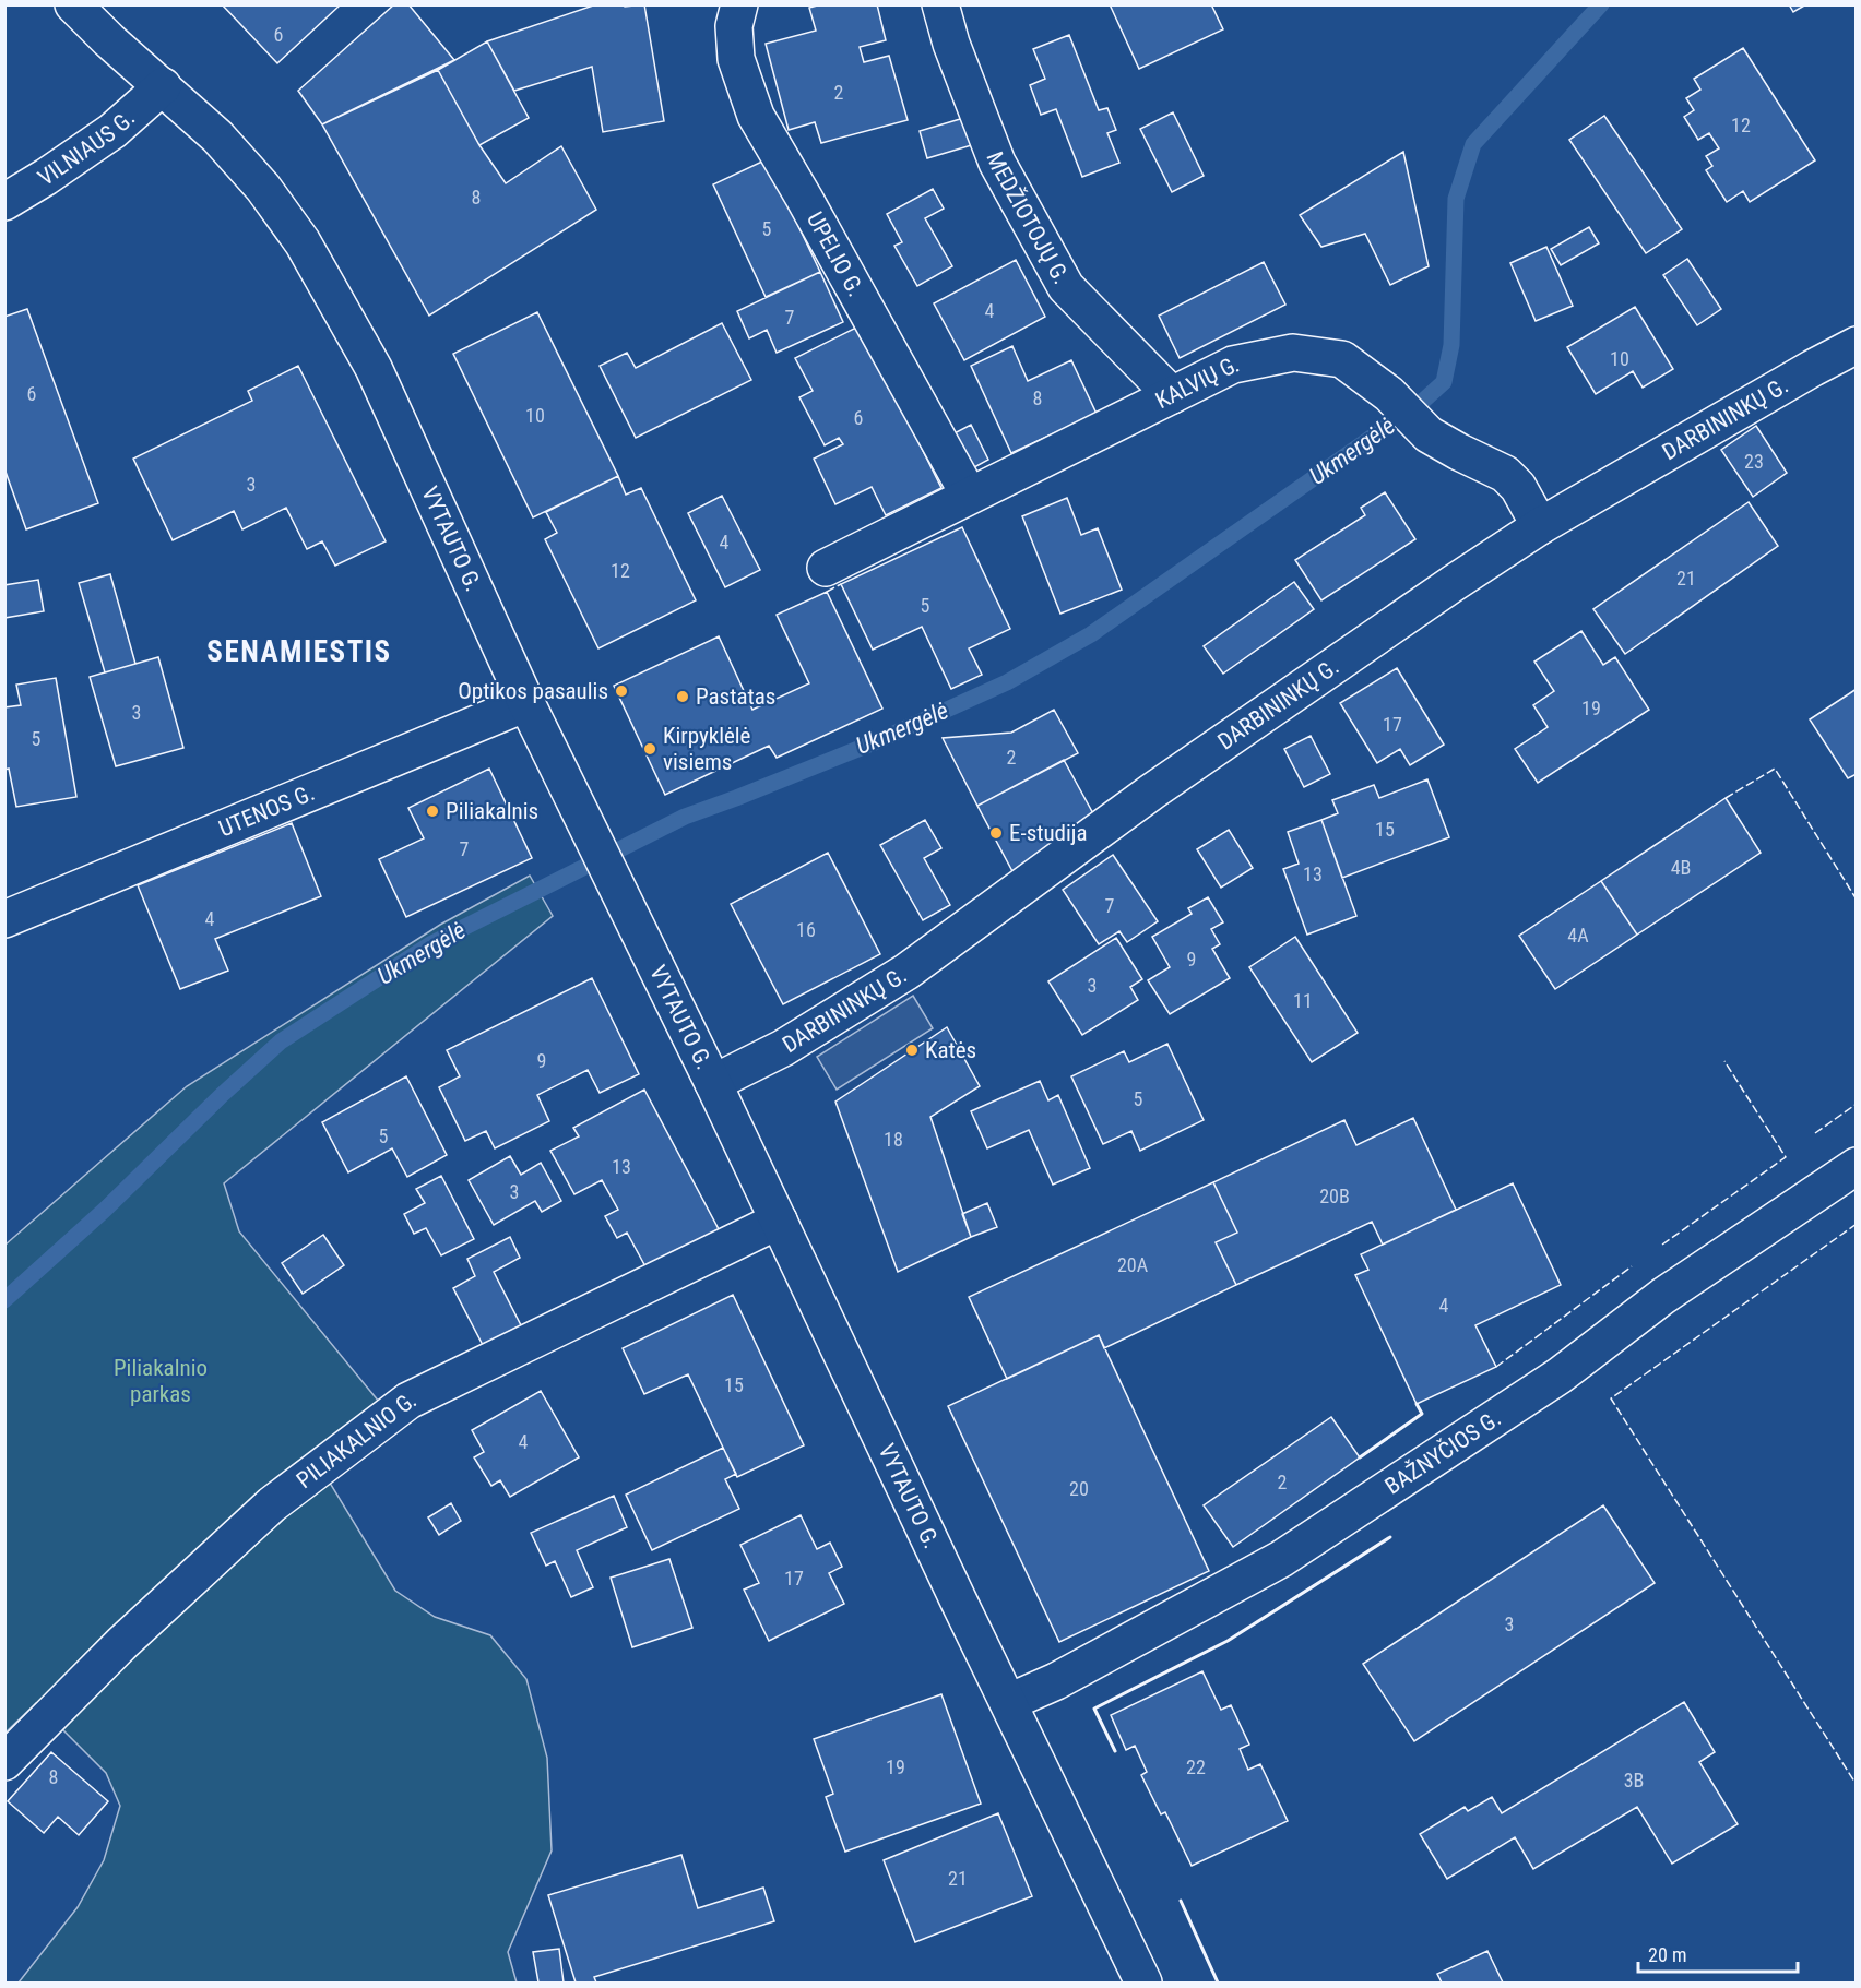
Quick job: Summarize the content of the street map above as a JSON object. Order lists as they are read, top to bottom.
{
  "streets": {
    "street": [
      "VILNIAUS G.",
      "MEDŽIOTOJŲ G.",
      "UPELIO G.",
      "KALVIŲ G.",
      "DARBININKŲ G.",
      "VYTAUTO G.",
      "UTENOS G.",
      "PILIAKALNIO G.",
      "BAŽNYČIOS G."
    ]
  },
  "crossings": [
    ["VILNIAUS G.", "VYTAUTO G."],
    ["MEDŽIOTOJŲ G.", "KALVIŲ G."],
    ["UPELIO G.", "KALVIŲ G."],
    ["KALVIŲ G.", "DARBININKŲ G."],
    ["DARBININKŲ G.", "VYTAUTO G."],
    ["VYTAUTO G.", "UTENOS G."],
    ["VYTAUTO G.", "PILIAKALNIO G."],
    ["VYTAUTO G.", "BAŽNYČIOS G."]
  ],
  "districts": ["SENAMIESTIS"],
  "water": ["Ukmergėlė"],
  "parks": ["Piliakalnio parkas"],
  "places": [
    "Optikos pasaulis",
    "Pastatas",
    "Kirpyklėlė visiems",
    "Piliakalnis",
    "E-studija",
    "Katės"
  ],
  "house_numbers": [
    "6",
    "2",
    "12",
    "8",
    "5",
    "4",
    "7",
    "10",
    "6",
    "8",
    "10",
    "6",
    "23",
    "3",
    "4",
    "12",
    "21",
    "5",
    "19",
    "3",
    "17",
    "5",
    "2",
    "15",
    "7",
    "4B",
    "13",
    "7",
    "4",
    "16",
    "4A",
    "9",
    "3",
    "11",
    "9",
    "5",
    "5",
    "18",
    "13",
    "3",
    "20B",
    "20A",
    "4",
    "15",
    "4",
    "2",
    "20",
    "17",
    "3",
    "19",
    "22",
    "8",
    "3B",
    "21"
  ],
  "scale_bar": "20 m"
}
